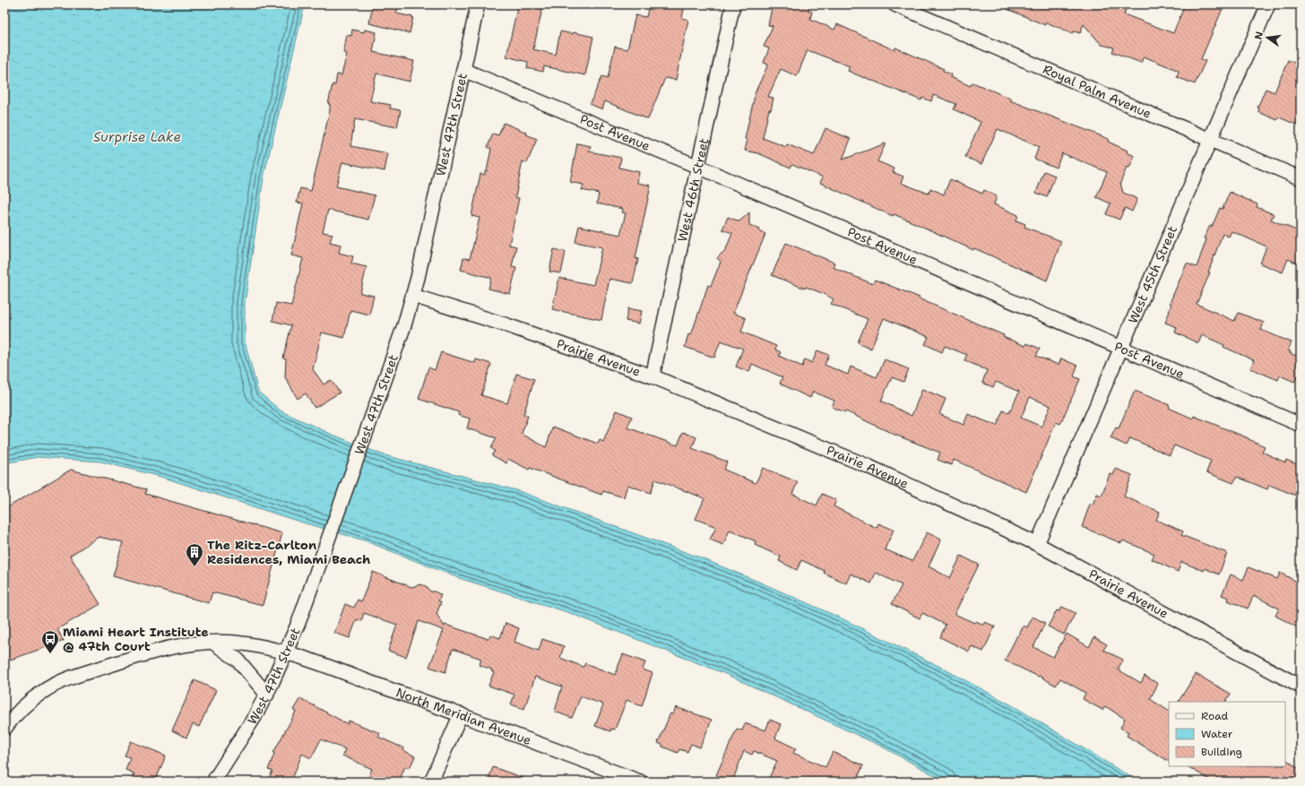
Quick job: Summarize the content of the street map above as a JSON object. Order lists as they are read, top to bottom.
{
  "streets": {
    "street": [
      "Royal Palm Avenue",
      "West 47th Street",
      "Post Avenue",
      "West 46th Street",
      "West 45th Street",
      "Prairie Avenue",
      "North Meridian Avenue"
    ]
  },
  "crossings": [
    ["Royal Palm Avenue", "West 45th Street"],
    ["West 47th Street", "Post Avenue"],
    ["West 47th Street", "Prairie Avenue"],
    ["West 47th Street", "North Meridian Avenue"],
    ["Post Avenue", "West 46th Street"],
    ["Post Avenue", "West 45th Street"],
    ["West 46th Street", "Prairie Avenue"],
    ["West 45th Street", "Prairie Avenue"]
  ],
  "water": ["Surprise Lake"],
  "places": {
    "building": ["The Ritz-Carlton Residences, Miami Beach"],
    "bus stop": ["Miami Heart Institute @ 47th Court"]
  },
  "legend": ["Road", "Water", "Building"],
  "north": "left"
}
